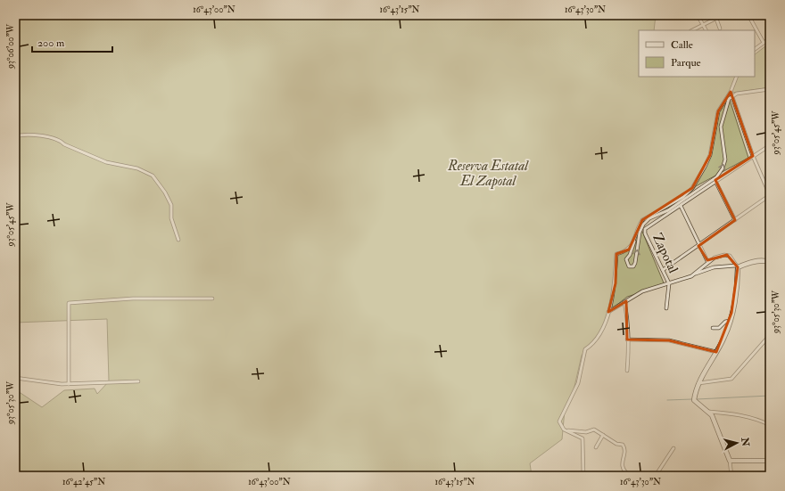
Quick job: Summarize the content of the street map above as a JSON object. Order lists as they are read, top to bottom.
{
  "streets": {
    "street": ["Zapotal"]
  },
  "parks": ["Reserva Estatal El Zapotal"],
  "legend": ["Calle", "Parque"],
  "scale_bar": "200 m",
  "north": "right",
  "coordinates": [
    "16°43'00\"N",
    "16°43'15\"N",
    "16°43'30\"N",
    "93°06'00\"W",
    "93°05'45\"W",
    "93°05'30\"W",
    "16°42'45\"N"
  ]
}
